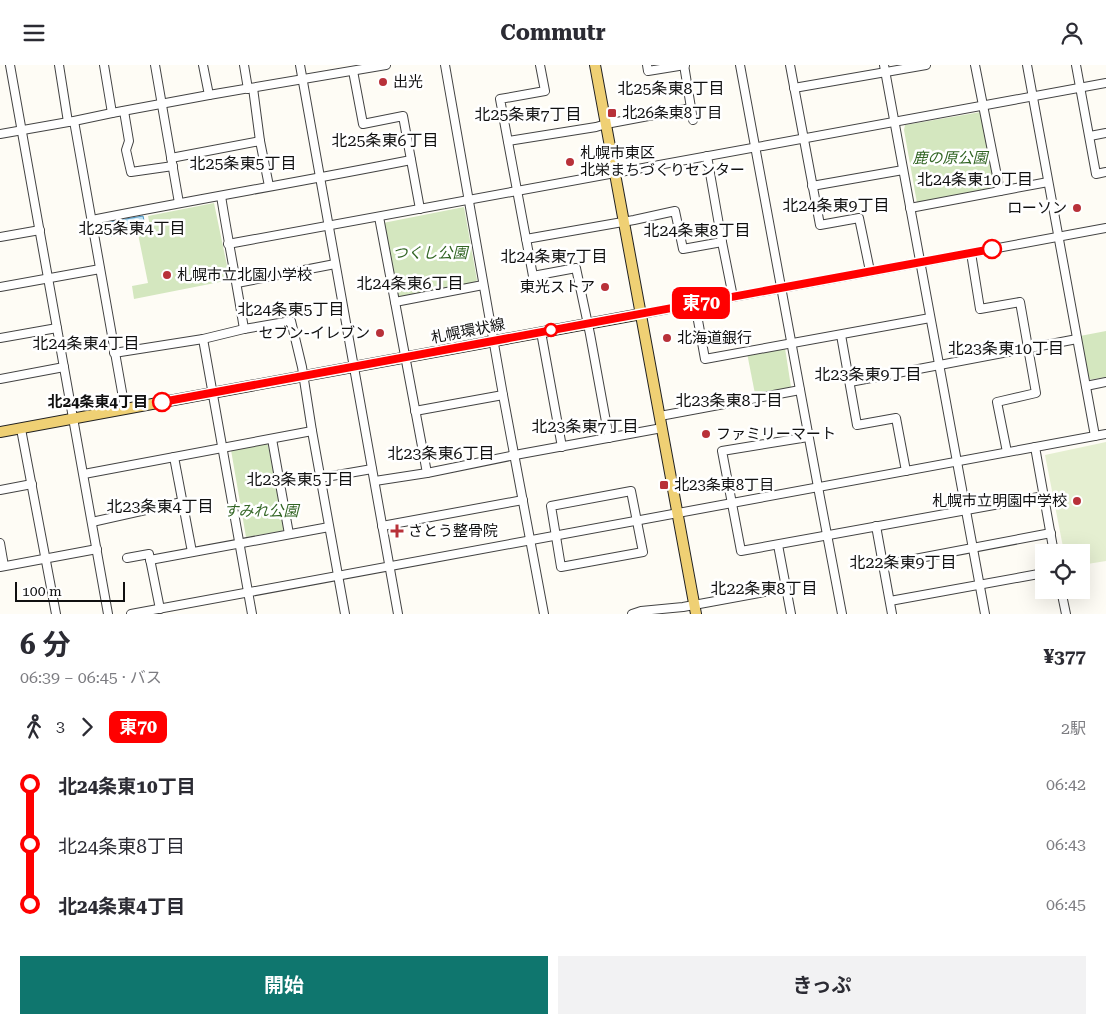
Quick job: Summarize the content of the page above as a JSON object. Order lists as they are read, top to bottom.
{
  "streets": {
    "main road": ["札幌環状線"]
  },
  "districts": [
    "北25条東8丁目",
    "北25条東7丁目",
    "北25条東6丁目",
    "北25条東5丁目",
    "北24条東10丁目",
    "北24条東9丁目",
    "北25条東4丁目",
    "北24条東8丁目",
    "北24条東7丁目",
    "北24条東6丁目",
    "北24条東5丁目",
    "北24条東4丁目",
    "北23条東10丁目",
    "北23条東9丁目",
    "北23条東8丁目",
    "北23条東7丁目",
    "北23条東6丁目",
    "北23条東5丁目",
    "北23条東4丁目",
    "北22条東9丁目",
    "北22条東8丁目"
  ],
  "parks": ["鹿の原公園", "つくし公園", "すみれ公園"],
  "places": {
    "other": [
      "出光",
      "札幌市東区 北栄まちづくりセンター",
      "ローソン",
      "札幌市立北園小学校",
      "東光ストア",
      "セブン-イレブン",
      "北海道銀行",
      "北24条東4丁目",
      "ファミリーマート",
      "札幌市立明園中学校"
    ],
    "transit": ["北26条東8丁目", "北23条東8丁目"],
    "health": ["さとう整骨院"]
  },
  "lines": ["bus line 東70"],
  "scale_bar": "100 m",
  "page": {
    "header": "Commutr",
    "on_map": "東70",
    "scale": "100 m",
    "heading": ["6 分", "06:39 – 06:45 · バス", "¥377"],
    "legs": ["3", "東70", "2駅"],
    "list": [
      {
        "name": "北24条東10丁目",
        "value": "06:42"
      },
      {
        "name": "北24条東8丁目",
        "value": "06:43"
      },
      {
        "name": "北24条東4丁目",
        "value": "06:45"
      }
    ],
    "buttons": ["開始", "きっぷ"]
  }
}
